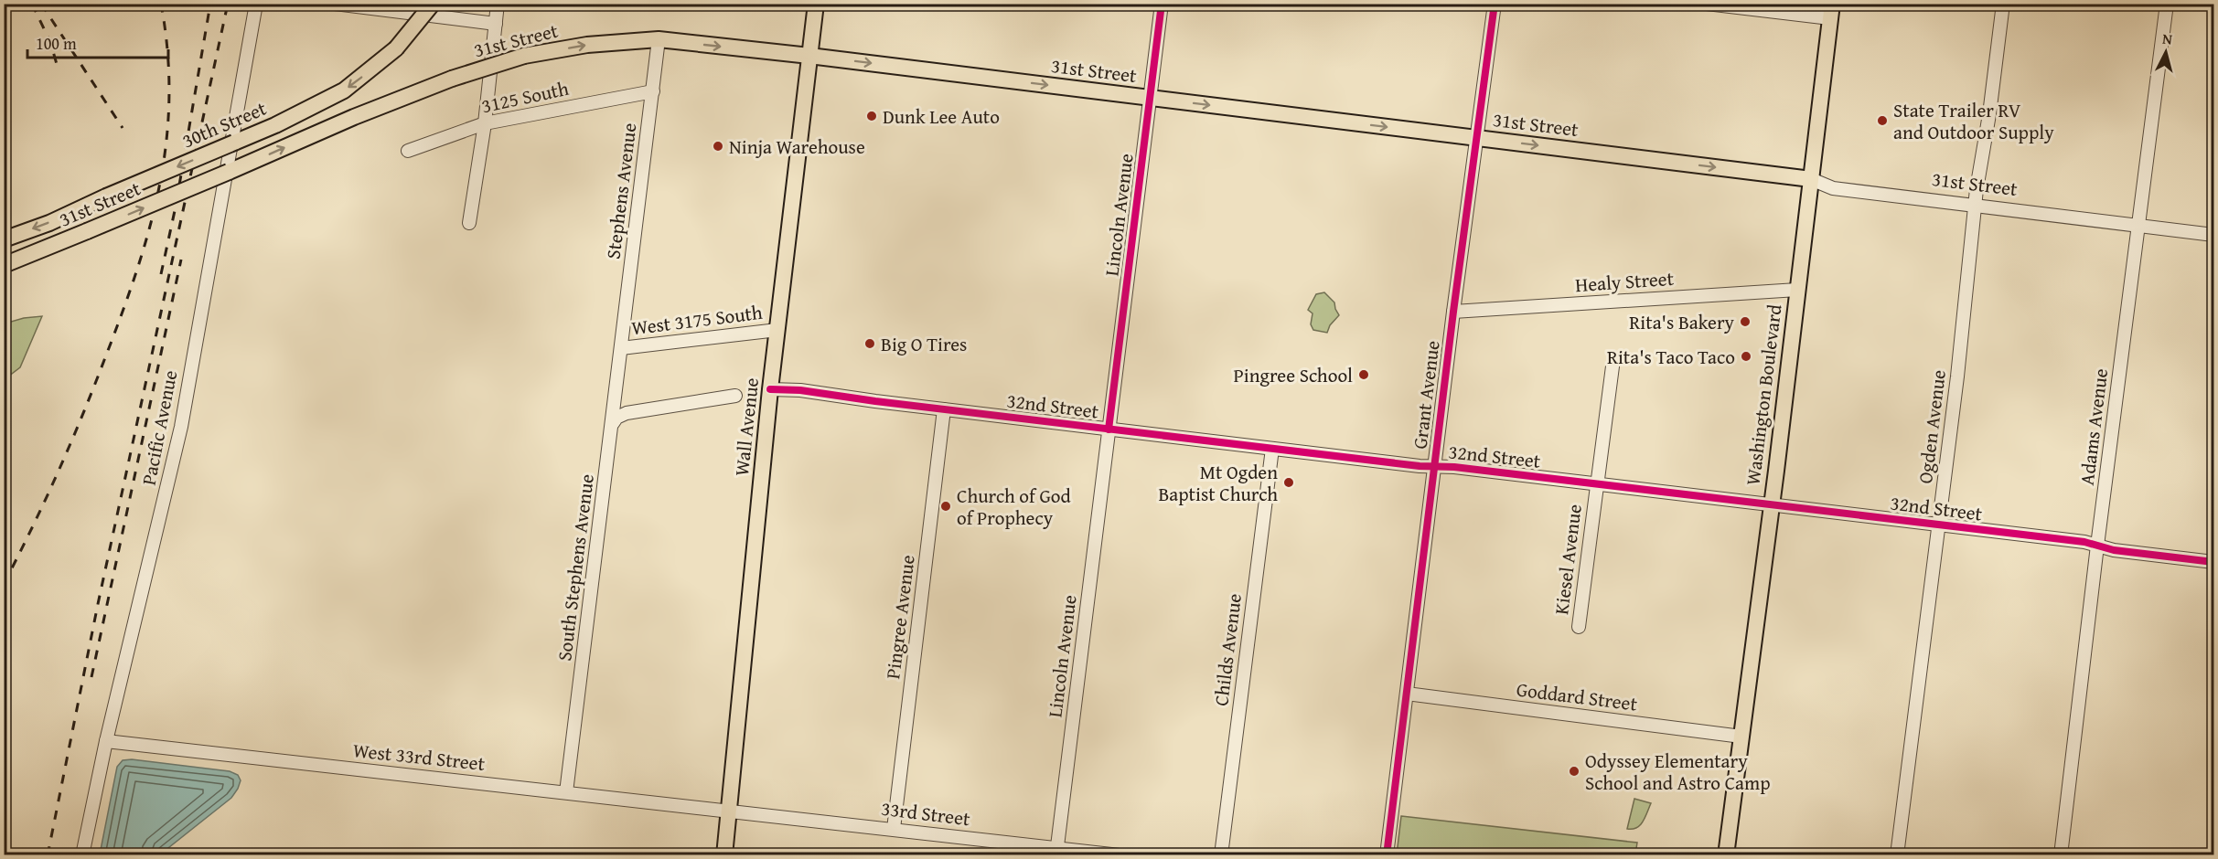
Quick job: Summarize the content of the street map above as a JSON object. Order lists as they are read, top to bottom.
{
  "streets": {
    "main road": [
      "31st Street",
      "30th Street",
      "Washington Boulevard",
      "Wall Avenue"
    ],
    "street": [
      "3125 South",
      "Stephens Avenue",
      "Lincoln Avenue",
      "Healy Street",
      "West 3175 South",
      "Grant Avenue",
      "32nd Street",
      "Ogden Avenue",
      "Adams Avenue",
      "Pacific Avenue",
      "Kiesel Avenue",
      "South Stephens Avenue",
      "Pingree Avenue",
      "Childs Avenue",
      "Goddard Street",
      "West 33rd Street",
      "33rd Street"
    ]
  },
  "crossings": [
    ["31st Street", "Stephens Avenue"],
    ["31st Street", "Lincoln Avenue"],
    ["31st Street", "Grant Avenue"],
    ["31st Street", "Washington Boulevard"],
    ["31st Street", "Wall Avenue"],
    ["31st Street", "Ogden Avenue"],
    ["31st Street", "Adams Avenue"],
    ["3125 South", "Stephens Avenue"],
    ["Stephens Avenue", "West 3175 South"],
    ["Stephens Avenue", "South Stephens Avenue"],
    ["Lincoln Avenue", "32nd Street"],
    ["Lincoln Avenue", "33rd Street"],
    ["Healy Street", "Grant Avenue"],
    ["Healy Street", "Washington Boulevard"],
    ["West 3175 South", "Wall Avenue"],
    ["West 3175 South", "South Stephens Avenue"],
    ["Grant Avenue", "32nd Street"],
    ["Grant Avenue", "Goddard Street"],
    ["Washington Boulevard", "32nd Street"],
    ["Washington Boulevard", "Goddard Street"],
    ["32nd Street", "Wall Avenue"],
    ["32nd Street", "Ogden Avenue"],
    ["32nd Street", "Adams Avenue"],
    ["32nd Street", "Kiesel Avenue"],
    ["32nd Street", "Pingree Avenue"],
    ["32nd Street", "Childs Avenue"],
    ["Wall Avenue", "West 33rd Street"],
    ["Wall Avenue", "33rd Street"],
    ["Pacific Avenue", "West 33rd Street"],
    ["South Stephens Avenue", "West 33rd Street"],
    ["Pingree Avenue", "33rd Street"],
    ["West 33rd Street", "33rd Street"]
  ],
  "one_way": ["31st Street", "30th Street"],
  "places": [
    "Dunk Lee Auto",
    "State Trailer RV and Outdoor Supply",
    "Ninja Warehouse",
    "Rita's Bakery",
    "Big O Tires",
    "Rita's Taco Taco",
    "Pingree School",
    "Mt Ogden Baptist Church",
    "Church of God of Prophecy",
    "Odyssey Elementary School and Astro Camp"
  ],
  "scale_bar": "100 m",
  "north": "top"
}
